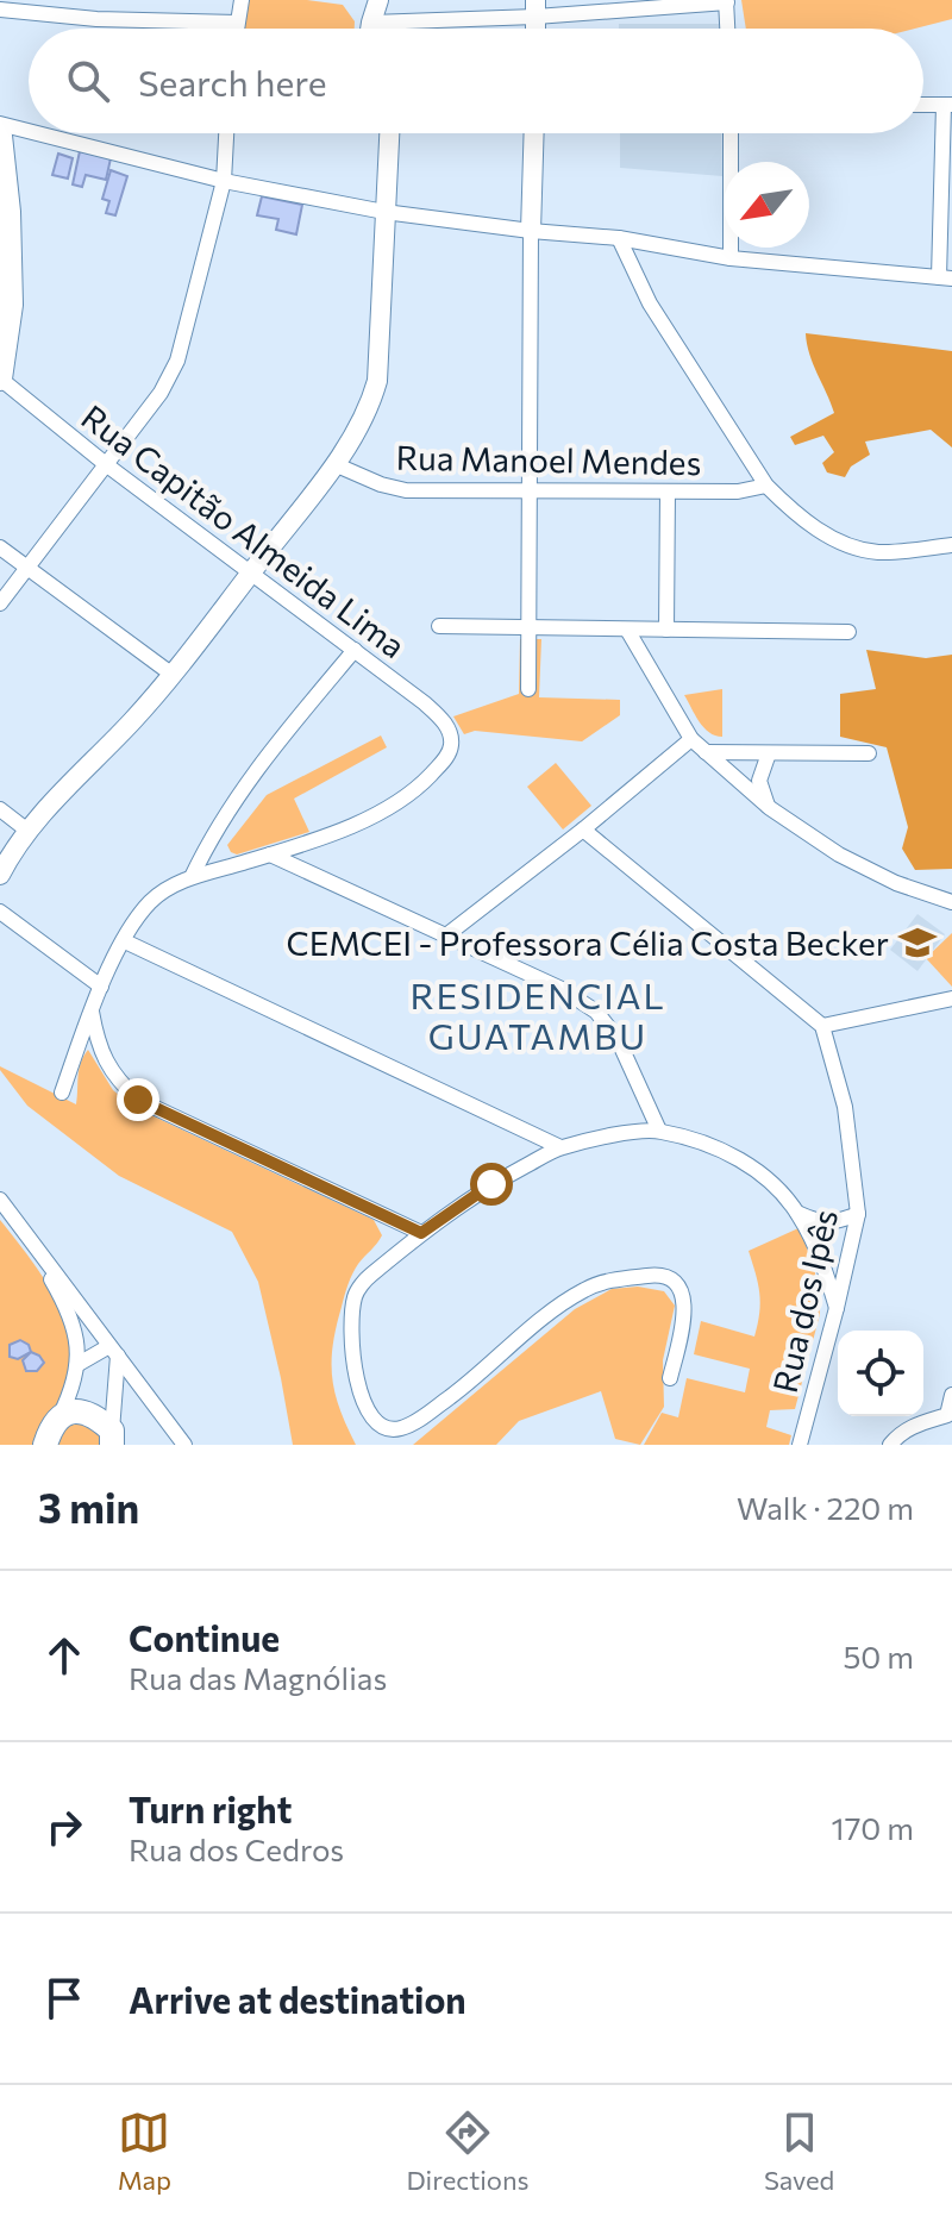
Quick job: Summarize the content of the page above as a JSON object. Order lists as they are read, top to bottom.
{
  "streets": {
    "street": ["Rua Manoel Mendes", "Rua Capitão Almeida Lima", "Rua dos Ipês"]
  },
  "districts": ["RESIDENCIAL GUATAMBU"],
  "places": {
    "school or university": ["CEMCEI - Professora Célia Costa Becker"]
  },
  "north": "bottom left",
  "page": {
    "search": "Search here",
    "heading": ["3 min", "Walk · 220 m"],
    "list": [
      ["Continue", "Rua das Magnólias", "50 m"],
      ["Turn right", "Rua dos Cedros", "170 m"],
      "Arrive at destination"
    ],
    "nav": ["Map", "Directions", "Saved"]
  }
}
